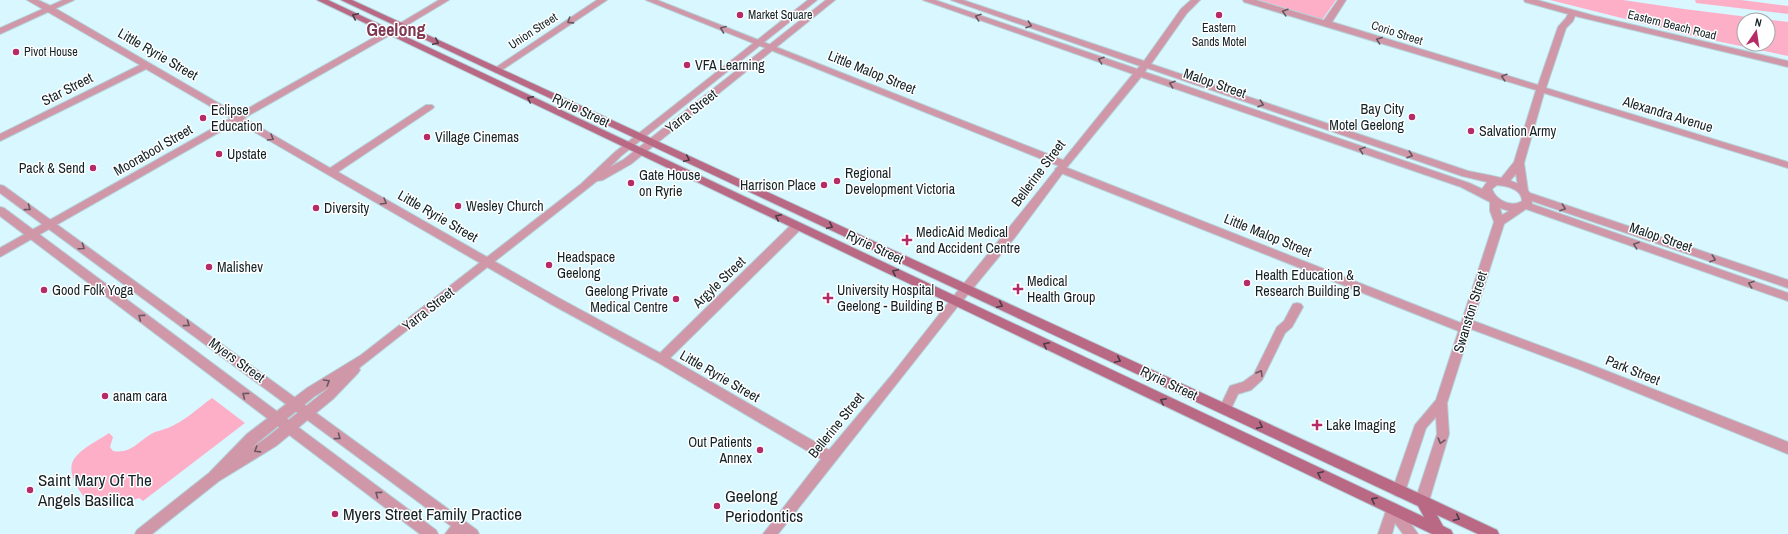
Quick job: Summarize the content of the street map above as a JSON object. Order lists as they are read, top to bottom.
{
  "streets": {
    "main road": ["Ryrie Street", "Moorabool Street", "Swanston Street"],
    "street": [
      "Eastern Beach Road",
      "Union Street",
      "Corio Street",
      "Little Ryrie Street",
      "Little Malop Street",
      "Malop Street",
      "Star Street",
      "Yarra Street",
      "Alexandra Avenue",
      "Bellerine Street",
      "Argyle Street",
      "Myers Street",
      "Park Street"
    ]
  },
  "crossings": [
    ["Union Street", "Ryrie Street"],
    ["Corio Street", "Alexandra Avenue"],
    ["Little Ryrie Street", "Star Street"],
    ["Little Ryrie Street", "Yarra Street"],
    ["Little Ryrie Street", "Moorabool Street"],
    ["Little Ryrie Street", "Bellerine Street"],
    ["Little Ryrie Street", "Argyle Street"],
    ["Little Malop Street", "Yarra Street"],
    ["Little Malop Street", "Bellerine Street"],
    ["Little Malop Street", "Swanston Street"],
    ["Little Malop Street", "Park Street"],
    ["Malop Street", "Bellerine Street"],
    ["Malop Street", "Swanston Street"],
    ["Ryrie Street", "Yarra Street"],
    ["Ryrie Street", "Moorabool Street"],
    ["Ryrie Street", "Bellerine Street"],
    ["Ryrie Street", "Argyle Street"],
    ["Ryrie Street", "Swanston Street"],
    ["Yarra Street", "Myers Street"],
    ["Moorabool Street", "Myers Street"],
    ["Swanston Street", "Park Street"]
  ],
  "one_way": ["Union Street", "Corio Street"],
  "districts": ["Geelong"],
  "places": {
    "other": [
      "Market Square",
      "Eastern Sands Motel",
      "Pivot House",
      "VFA Learning",
      "Bay City Motel Geelong",
      "Eclipse Education",
      "Salvation Army",
      "Village Cinemas",
      "Upstate",
      "Pack & Send",
      "Regional Development Victoria",
      "Gate House on Ryrie",
      "Harrison Place",
      "Wesley Church",
      "Diversity",
      "Headspace Geelong",
      "Malishev",
      "Health Education & Research Building B",
      "Good Folk Yoga",
      "Geelong Private Medical Centre",
      "anam cara",
      "Out Patients Annex",
      "Saint Mary Of The Angels Basilica",
      "Geelong Periodontics",
      "Myers Street Family Practice"
    ],
    "health": [
      "MedicAid Medical and Accident Centre",
      "Medical Health Group",
      "University Hospital Geelong - Building B",
      "Lake Imaging"
    ]
  },
  "north": "top"
}
